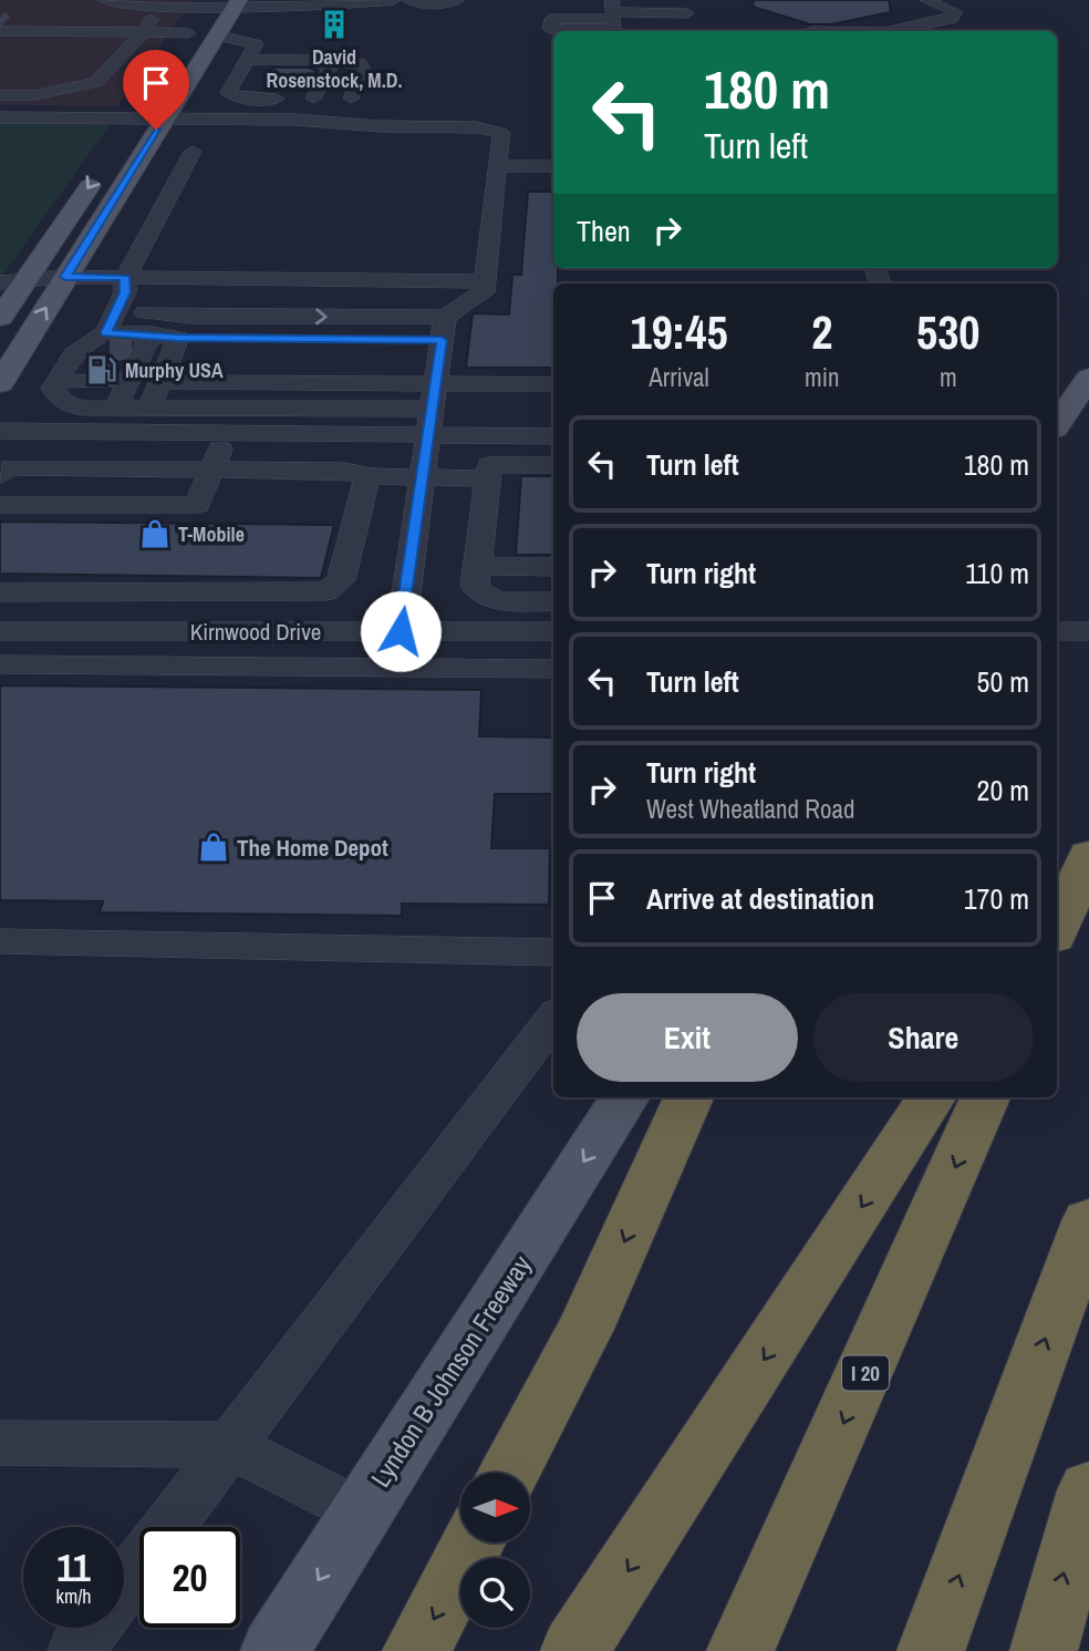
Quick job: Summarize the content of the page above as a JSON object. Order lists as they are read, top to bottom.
{
  "streets": {
    "highway": ["I 20"],
    "main road": ["Lyndon B Johnson Freeway"],
    "street": ["Kirnwood Drive"]
  },
  "one_way": ["Lyndon B Johnson Freeway"],
  "places": {
    "building": ["David Rosenstock, M.D."],
    "fuel station": ["Murphy USA"],
    "shop": ["T-Mobile", "The Home Depot"]
  },
  "north": "right",
  "page": {
    "turn": ["180 m", "Turn left"],
    "then": "Then",
    "eta": [
      "19:45",
      "Arrival",
      "2",
      "min",
      "530",
      "m"
    ],
    "list": [
      {
        "name": "Turn left",
        "value": "180 m"
      },
      {
        "name": "Turn right",
        "value": "110 m"
      },
      {
        "name": "Turn left",
        "value": "50 m"
      },
      {
        "name": "Turn right",
        "note": "West Wheatland Road",
        "value": "20 m"
      },
      {
        "name": "Arrive at destination",
        "value": "170 m"
      }
    ],
    "buttons": ["Exit", "Share"],
    "speed": "11 km/h",
    "limit": "20"
  }
}
